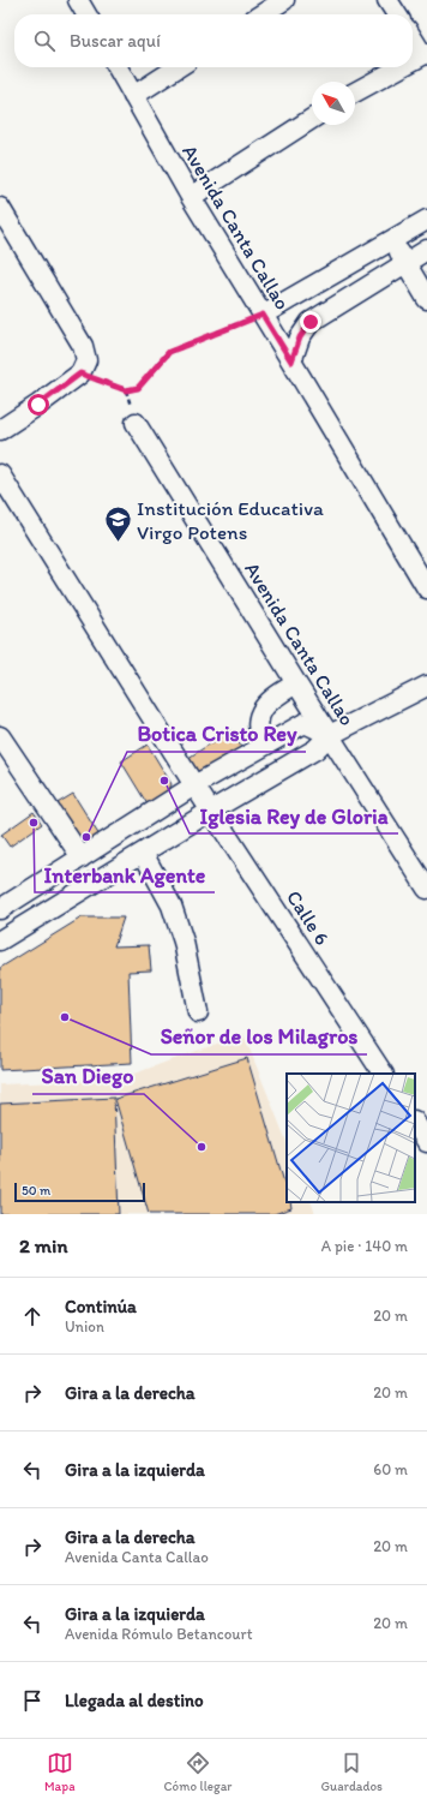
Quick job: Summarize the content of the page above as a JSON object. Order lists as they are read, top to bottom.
{
  "streets": {
    "street": ["Avenida Canta Callao", "Calle 6"]
  },
  "places": {
    "school or university": ["Institución Educativa Virgo Potens"],
    "other": [
      "Iglesia Rey de Gloria",
      "Interbank Agente",
      "Botica Cristo Rey",
      "Señor de los Milagros",
      "San Diego"
    ]
  },
  "scale_bar": "50 m",
  "north": "top left",
  "page": {
    "search": "Buscar aquí",
    "scale": "50 m",
    "heading": ["2 min", "A pie · 140 m"],
    "list": [
      ["Continúa", "Union", "20 m"],
      ["Gira a la derecha", "20 m"],
      ["Gira a la izquierda", "60 m"],
      ["Gira a la derecha", "Avenida Canta Callao", "20 m"],
      ["Gira a la izquierda", "Avenida Rómulo Betancourt", "20 m"],
      "Llegada al destino"
    ],
    "nav": ["Mapa", "Cómo llegar", "Guardados"]
  }
}
